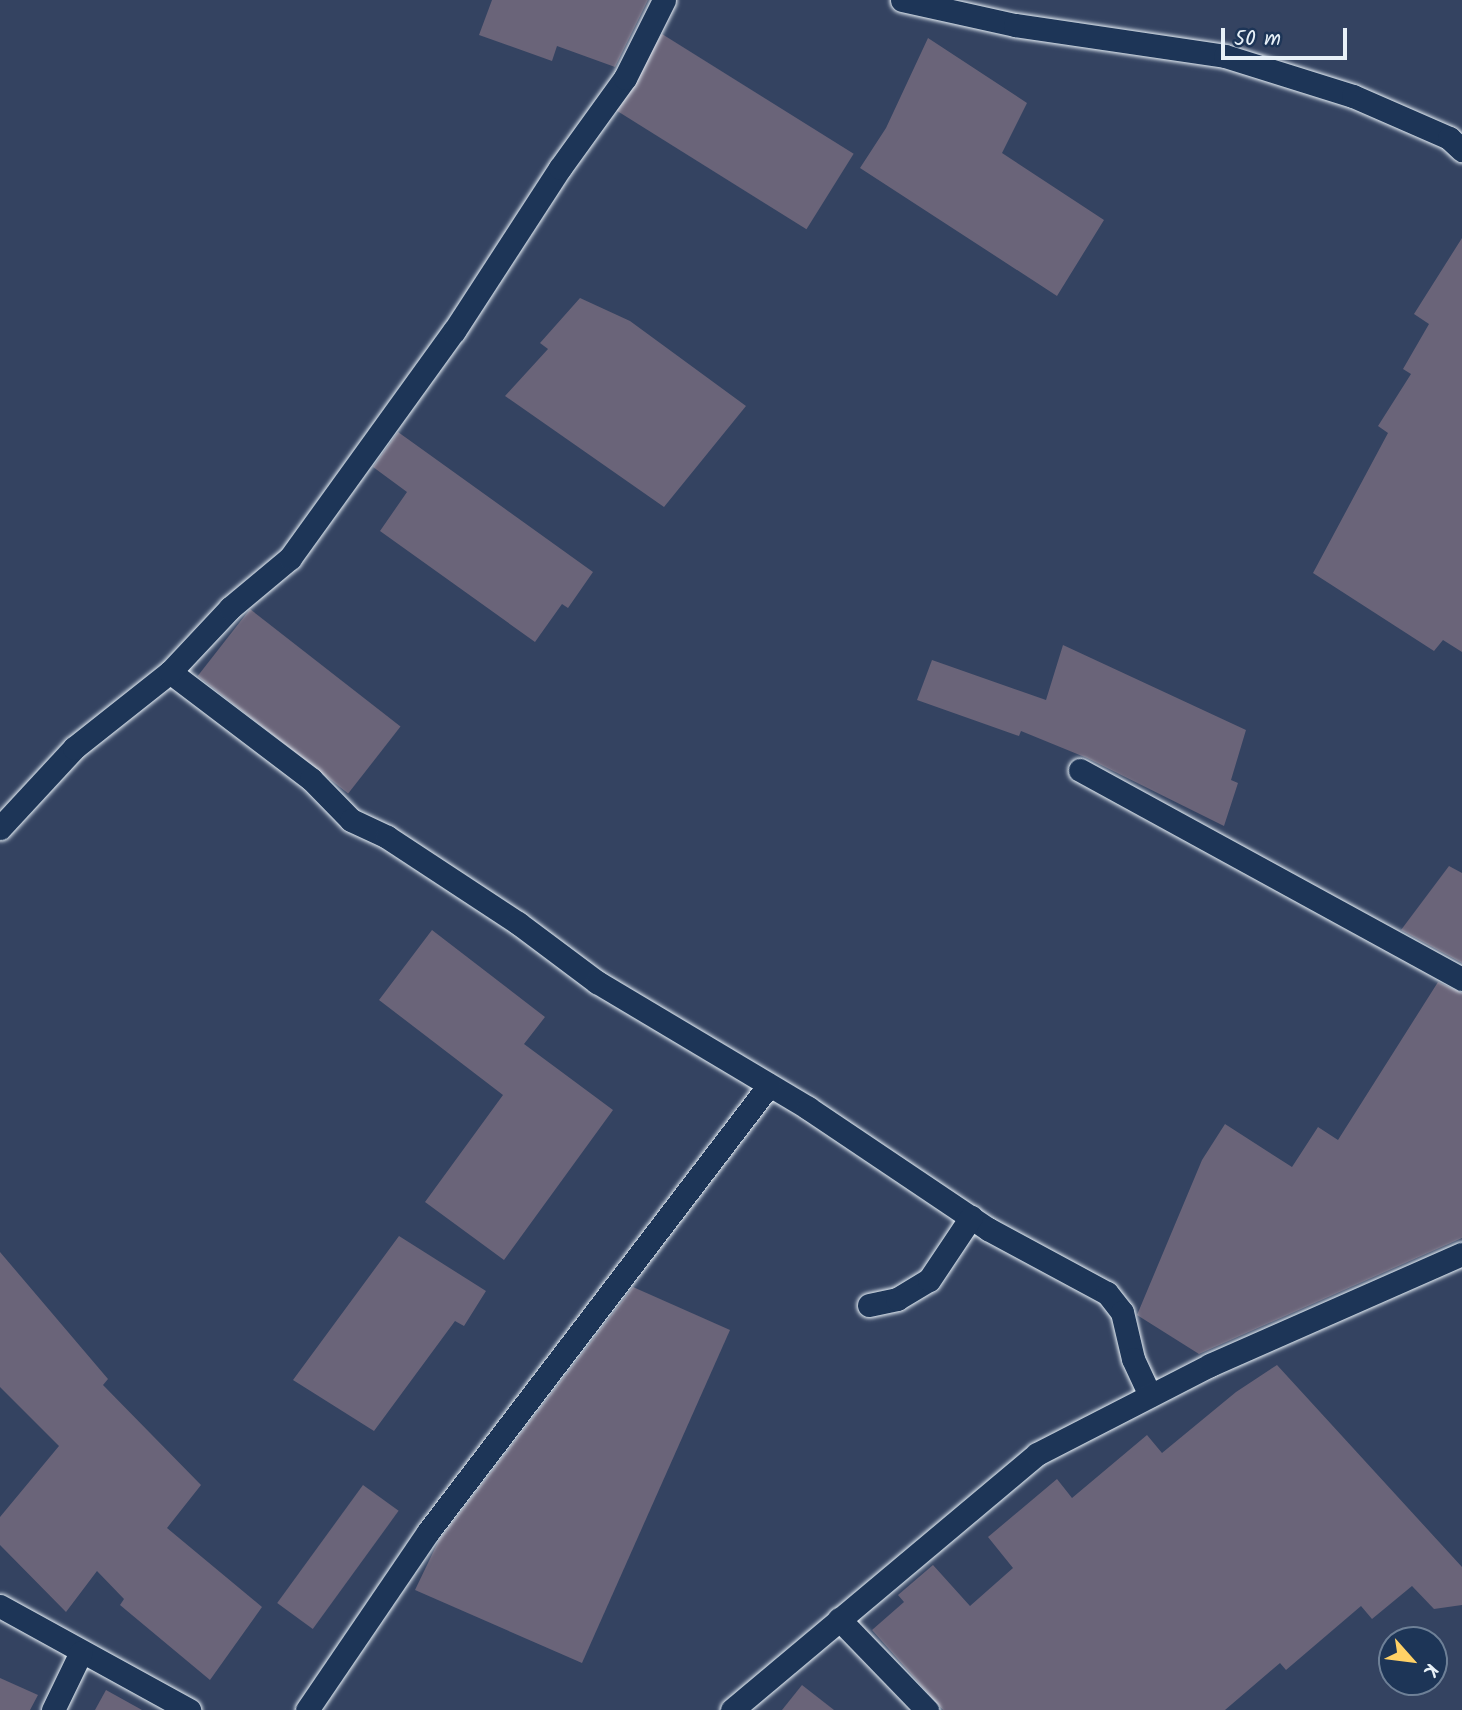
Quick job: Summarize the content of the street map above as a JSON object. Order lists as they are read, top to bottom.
{
  "scale_bar": "50 m",
  "north": "bottom right"
}
